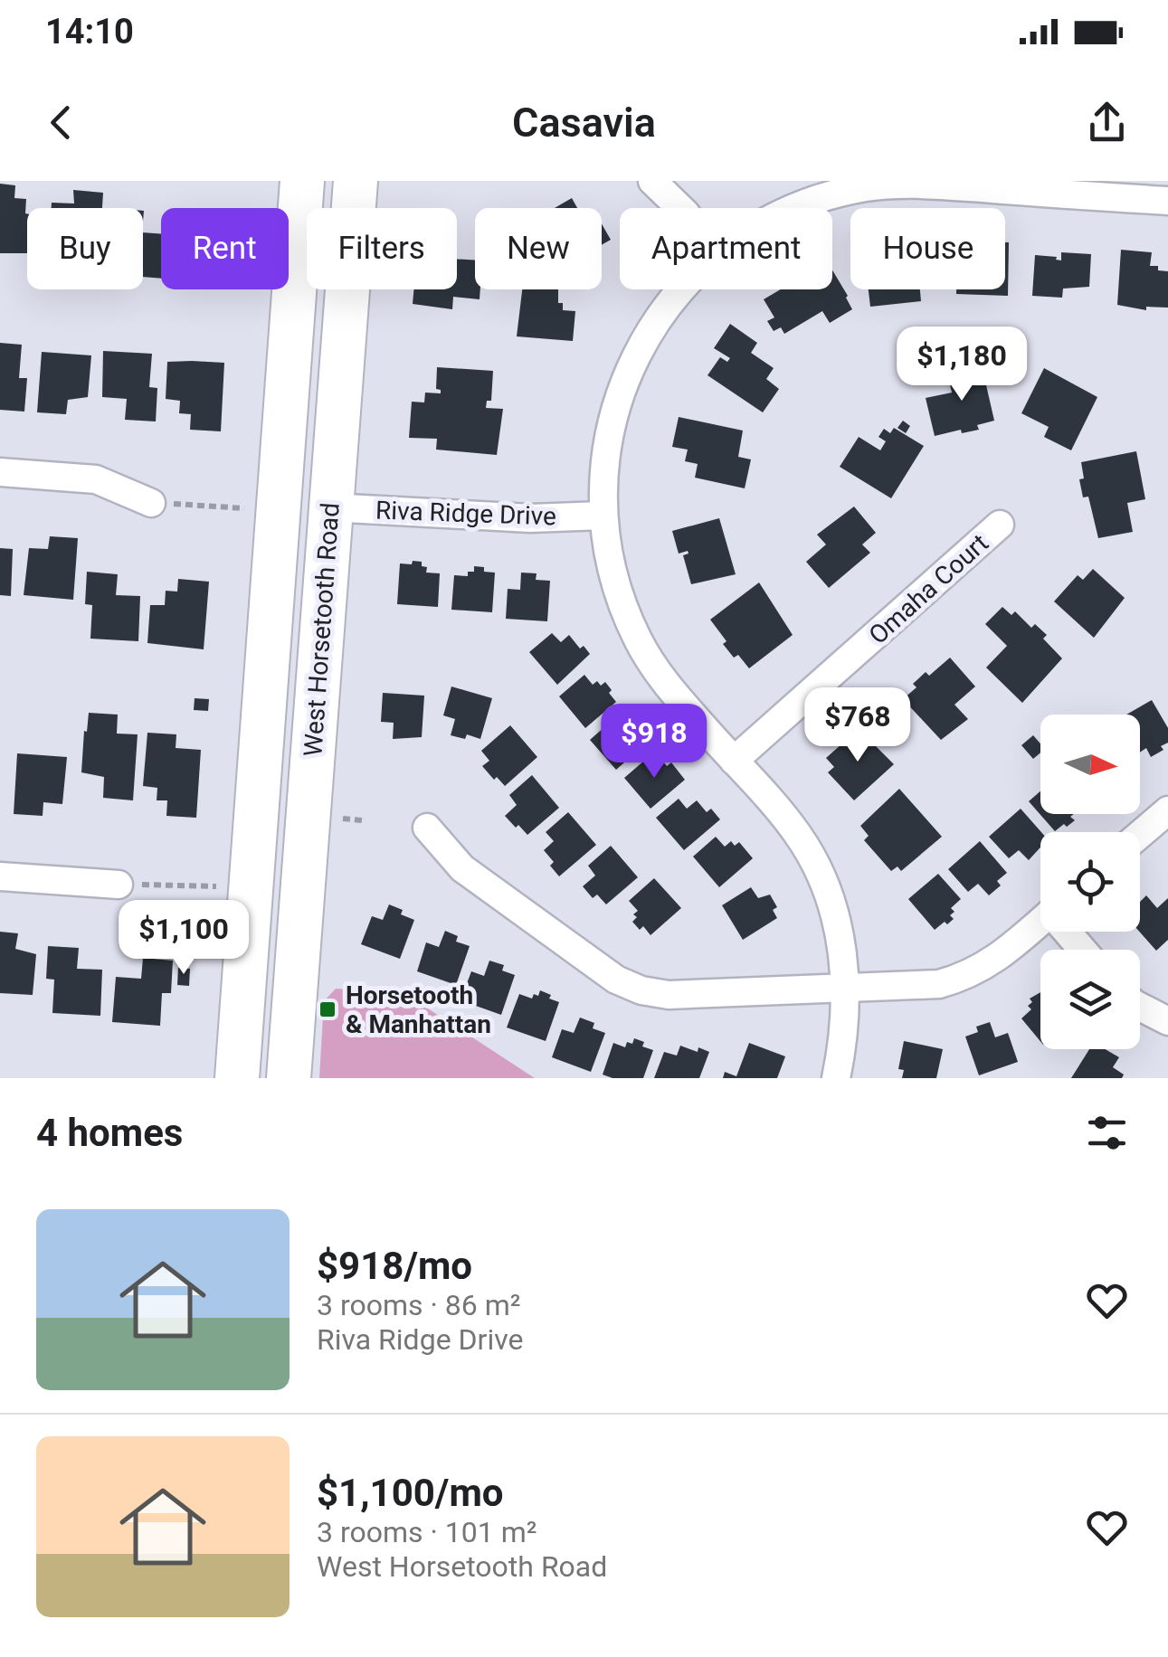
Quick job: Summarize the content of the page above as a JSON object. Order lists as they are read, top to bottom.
{
  "streets": {
    "main road": ["West Horsetooth Road"],
    "street": ["Riva Ridge Drive", "Omaha Court"]
  },
  "crossings": [
    ["Riva Ridge Drive", "West Horsetooth Road"]
  ],
  "places": {
    "transit": ["Horsetooth & Manhattan"]
  },
  "north": "right",
  "page": {
    "status": "14:10",
    "header": "Casavia",
    "chip": [
      "Buy",
      "Rent",
      "Filters",
      "New",
      "Apartment",
      "House"
    ],
    "price": [
      "$1,180",
      "$768",
      "$918",
      "$1,100"
    ],
    "heading": "4 homes",
    "list": [
      {
        "name": "$918/mo",
        "note": "3 rooms · 86 m² · Riva Ridge Drive"
      },
      {
        "name": "$1,100/mo",
        "note": "3 rooms · 101 m² · West Horsetooth Road"
      }
    ]
  }
}
